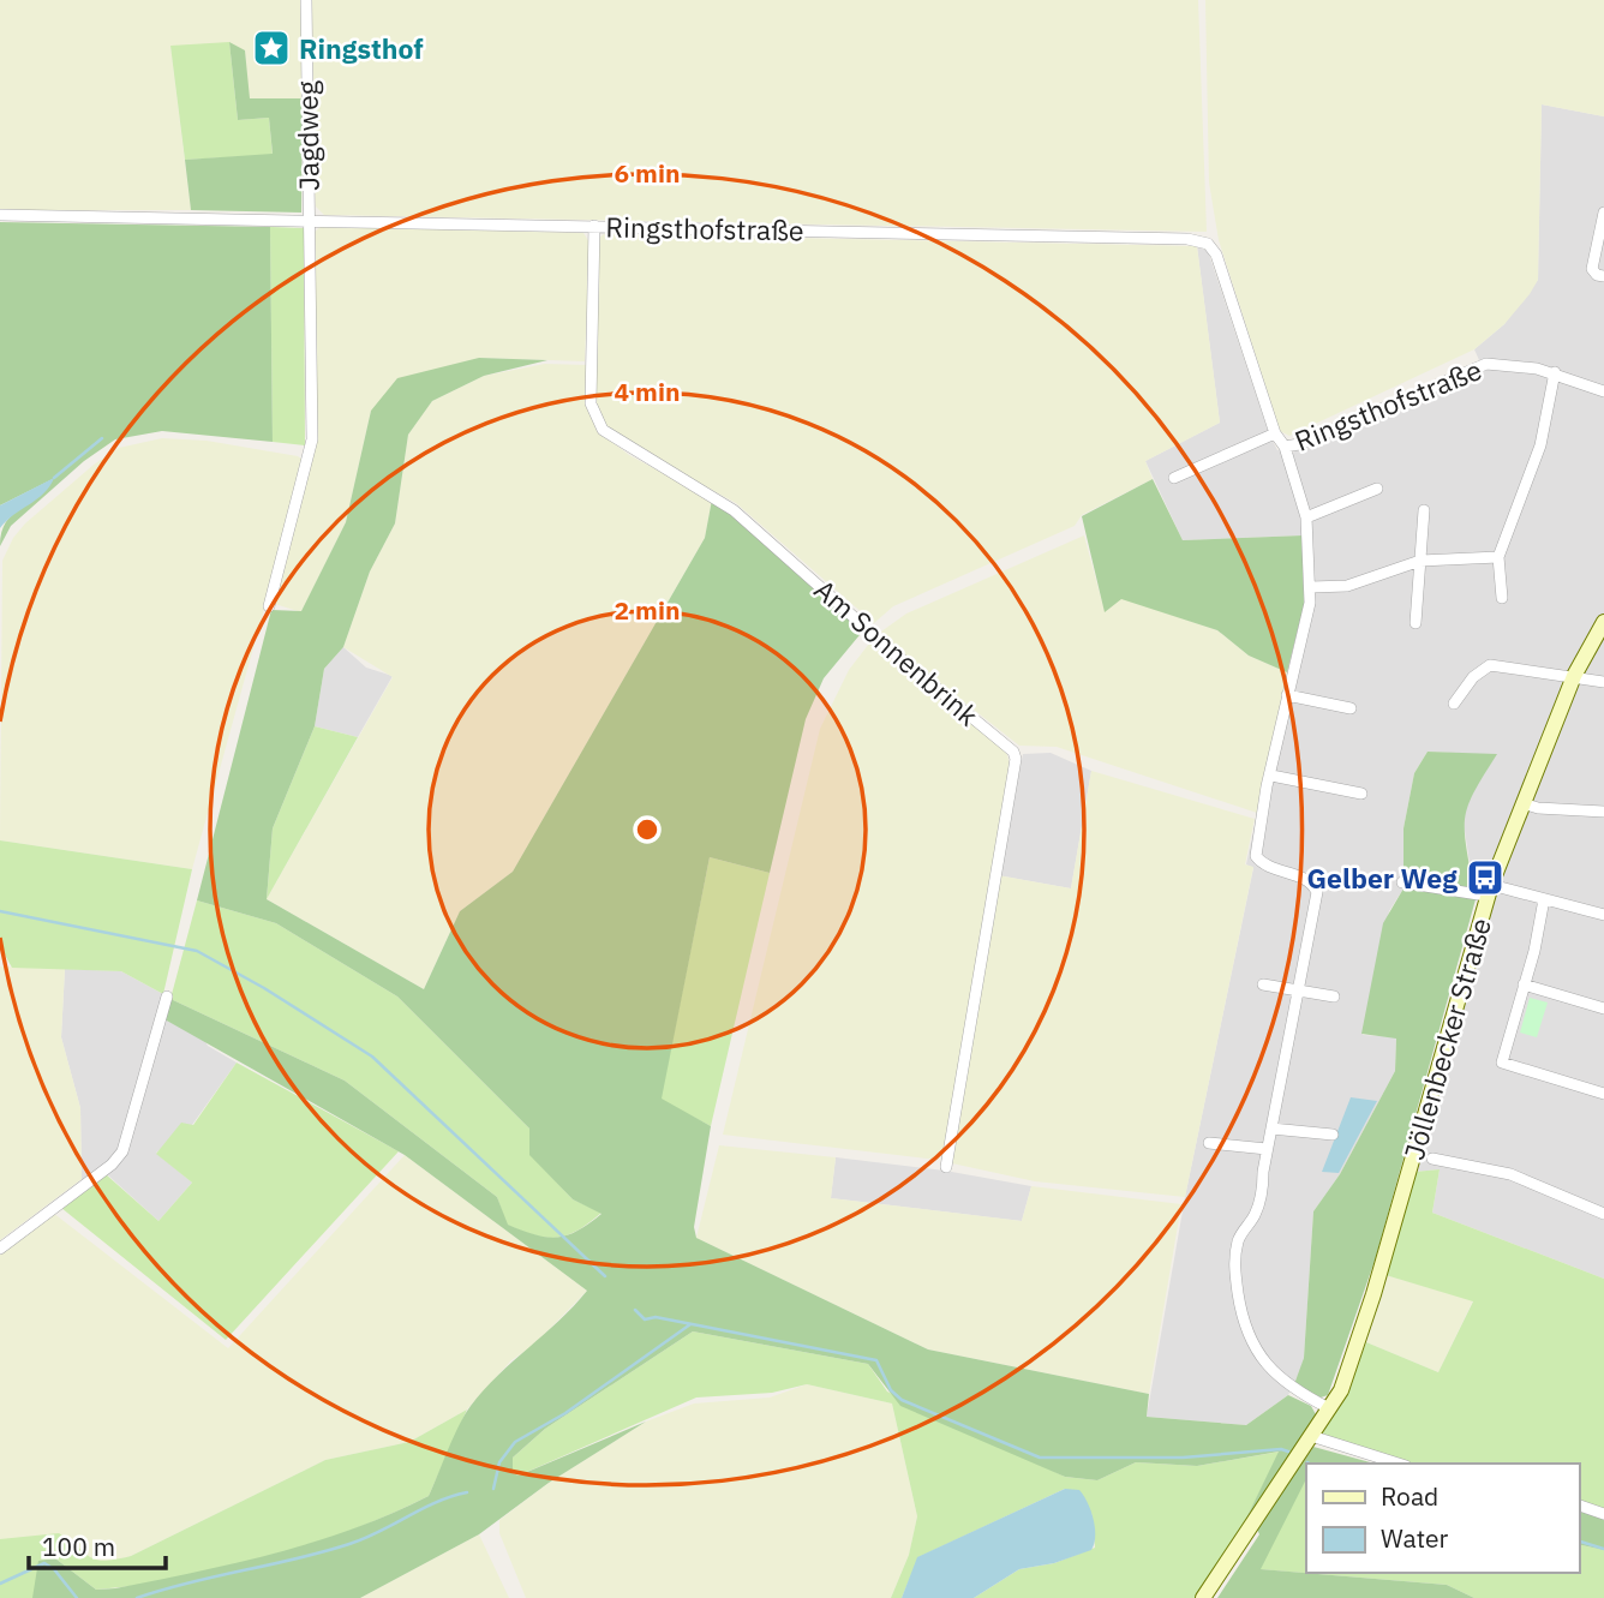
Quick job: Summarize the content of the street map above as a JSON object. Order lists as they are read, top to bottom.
{
  "streets": {
    "main road": ["Jöllenbecker Straße"],
    "street": ["Jagdweg", "Ringsthofstraße", "Am Sonnenbrink"]
  },
  "crossings": [
    ["Jagdweg", "Ringsthofstraße"],
    ["Ringsthofstraße", "Am Sonnenbrink"]
  ],
  "places": {
    "place": ["Ringsthof"],
    "bus stop": ["Gelber Weg"]
  },
  "legend": ["Road", "Water"],
  "scale_bar": "100 m",
  "rings": ["6 min", "4 min", "2 min"]
}
